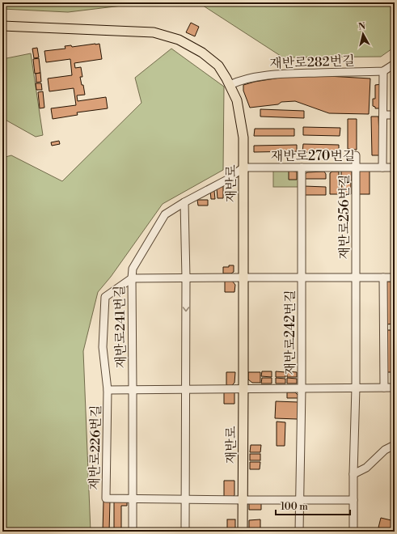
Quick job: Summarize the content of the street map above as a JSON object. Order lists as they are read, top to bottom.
{
  "streets": {
    "main road": ["재반로"],
    "street": [
      "재반로282번길",
      "재반로270번길",
      "재반로256번길",
      "재반로241번길",
      "재반로242번길",
      "재반로226번길"
    ]
  },
  "crossings": [
    ["재반로282번길", "재반로"],
    ["재반로270번길", "재반로"],
    ["재반로270번길", "재반로256번길"],
    ["재반로", "재반로256번길"],
    ["재반로", "재반로242번길"],
    ["재반로", "재반로226번길"],
    ["재반로256번길", "재반로241번길"],
    ["재반로256번길", "재반로242번길"],
    ["재반로241번길", "재반로226번길"]
  ],
  "scale_bar": "100 m",
  "north": "top"
}
